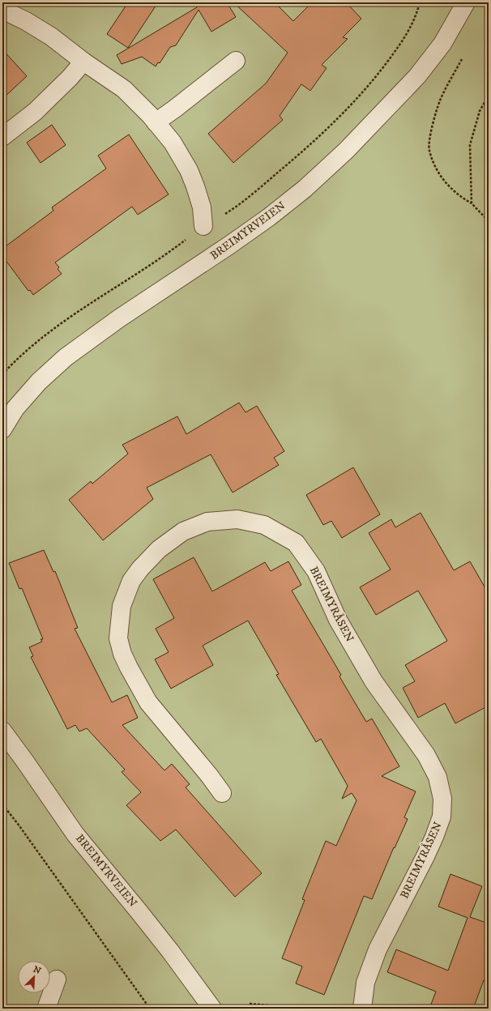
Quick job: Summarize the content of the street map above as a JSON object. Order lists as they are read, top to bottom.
{
  "streets": {
    "street": ["BREIMYRVEIEN", "BREIMYRÅSEN"]
  },
  "north": "top right"
}
